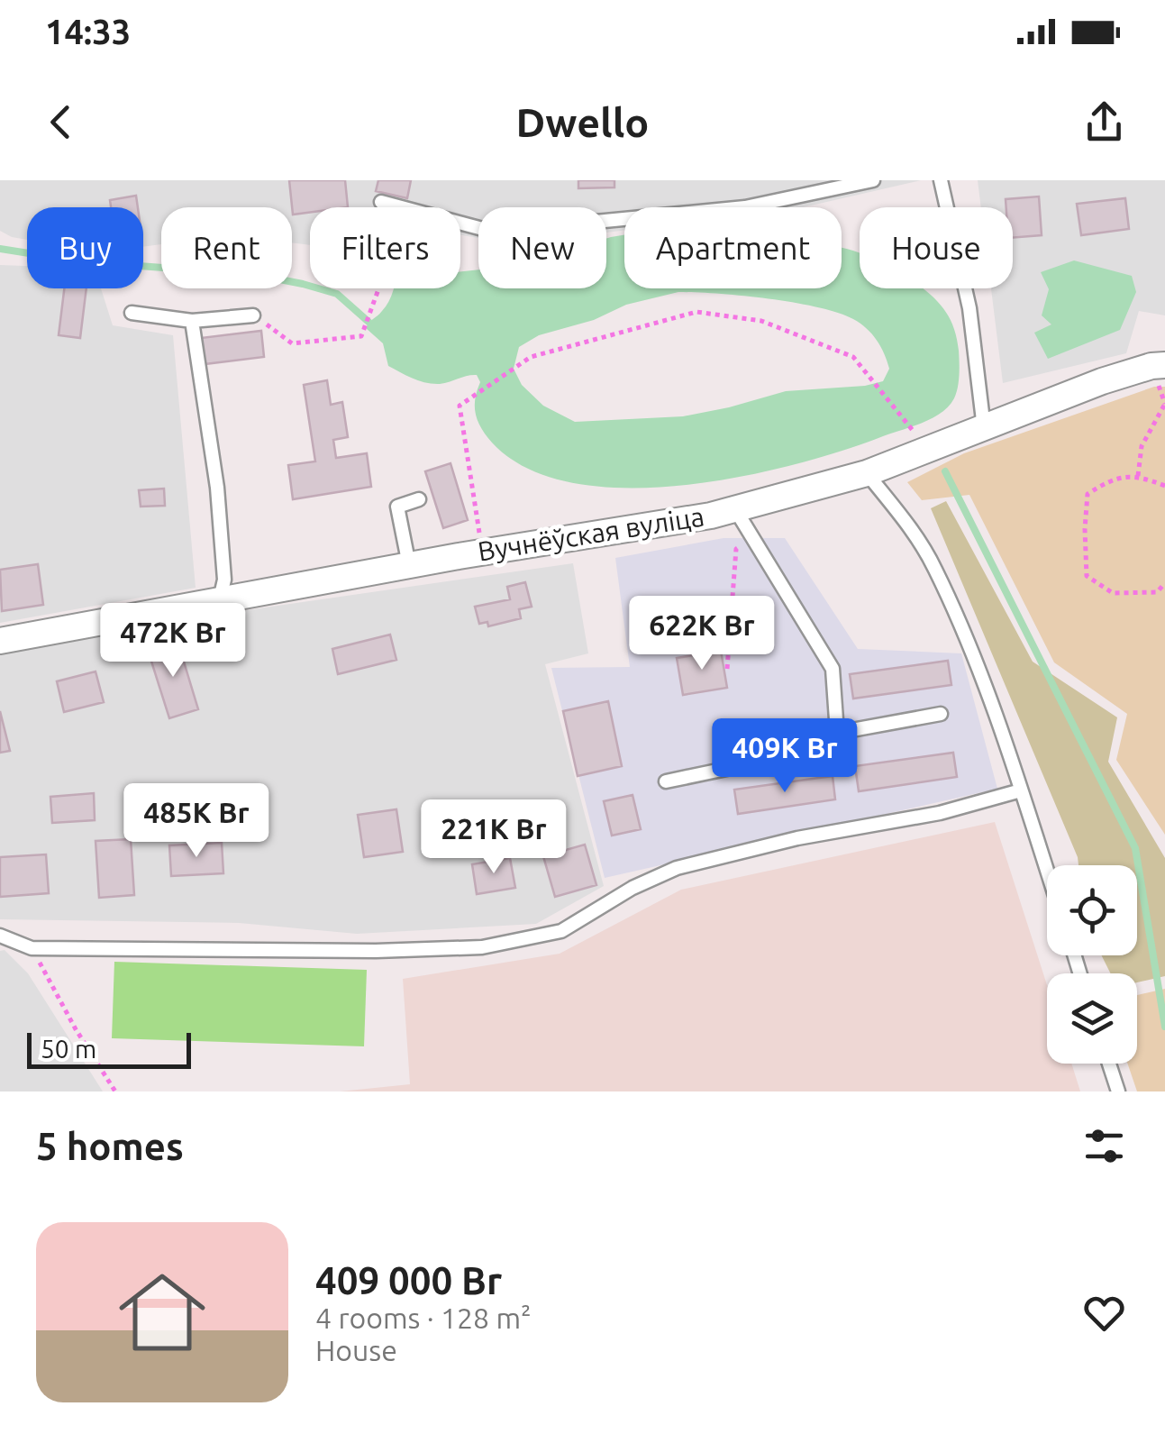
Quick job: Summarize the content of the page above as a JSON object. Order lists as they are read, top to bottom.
{
  "streets": {
    "street": ["Вучнёўская вуліца"]
  },
  "scale_bar": "50 m",
  "page": {
    "status": "14:33",
    "header": "Dwello",
    "chip": [
      "Buy",
      "Rent",
      "Filters",
      "New",
      "Apartment",
      "House"
    ],
    "price": [
      "622K Br",
      "472K Br",
      "409K Br",
      "485K Br",
      "221K Br"
    ],
    "scale": "50 m",
    "heading": "5 homes",
    "list": [
      {
        "name": "409 000 Br",
        "note": "4 rooms · 128 m² · House"
      }
    ]
  }
}
